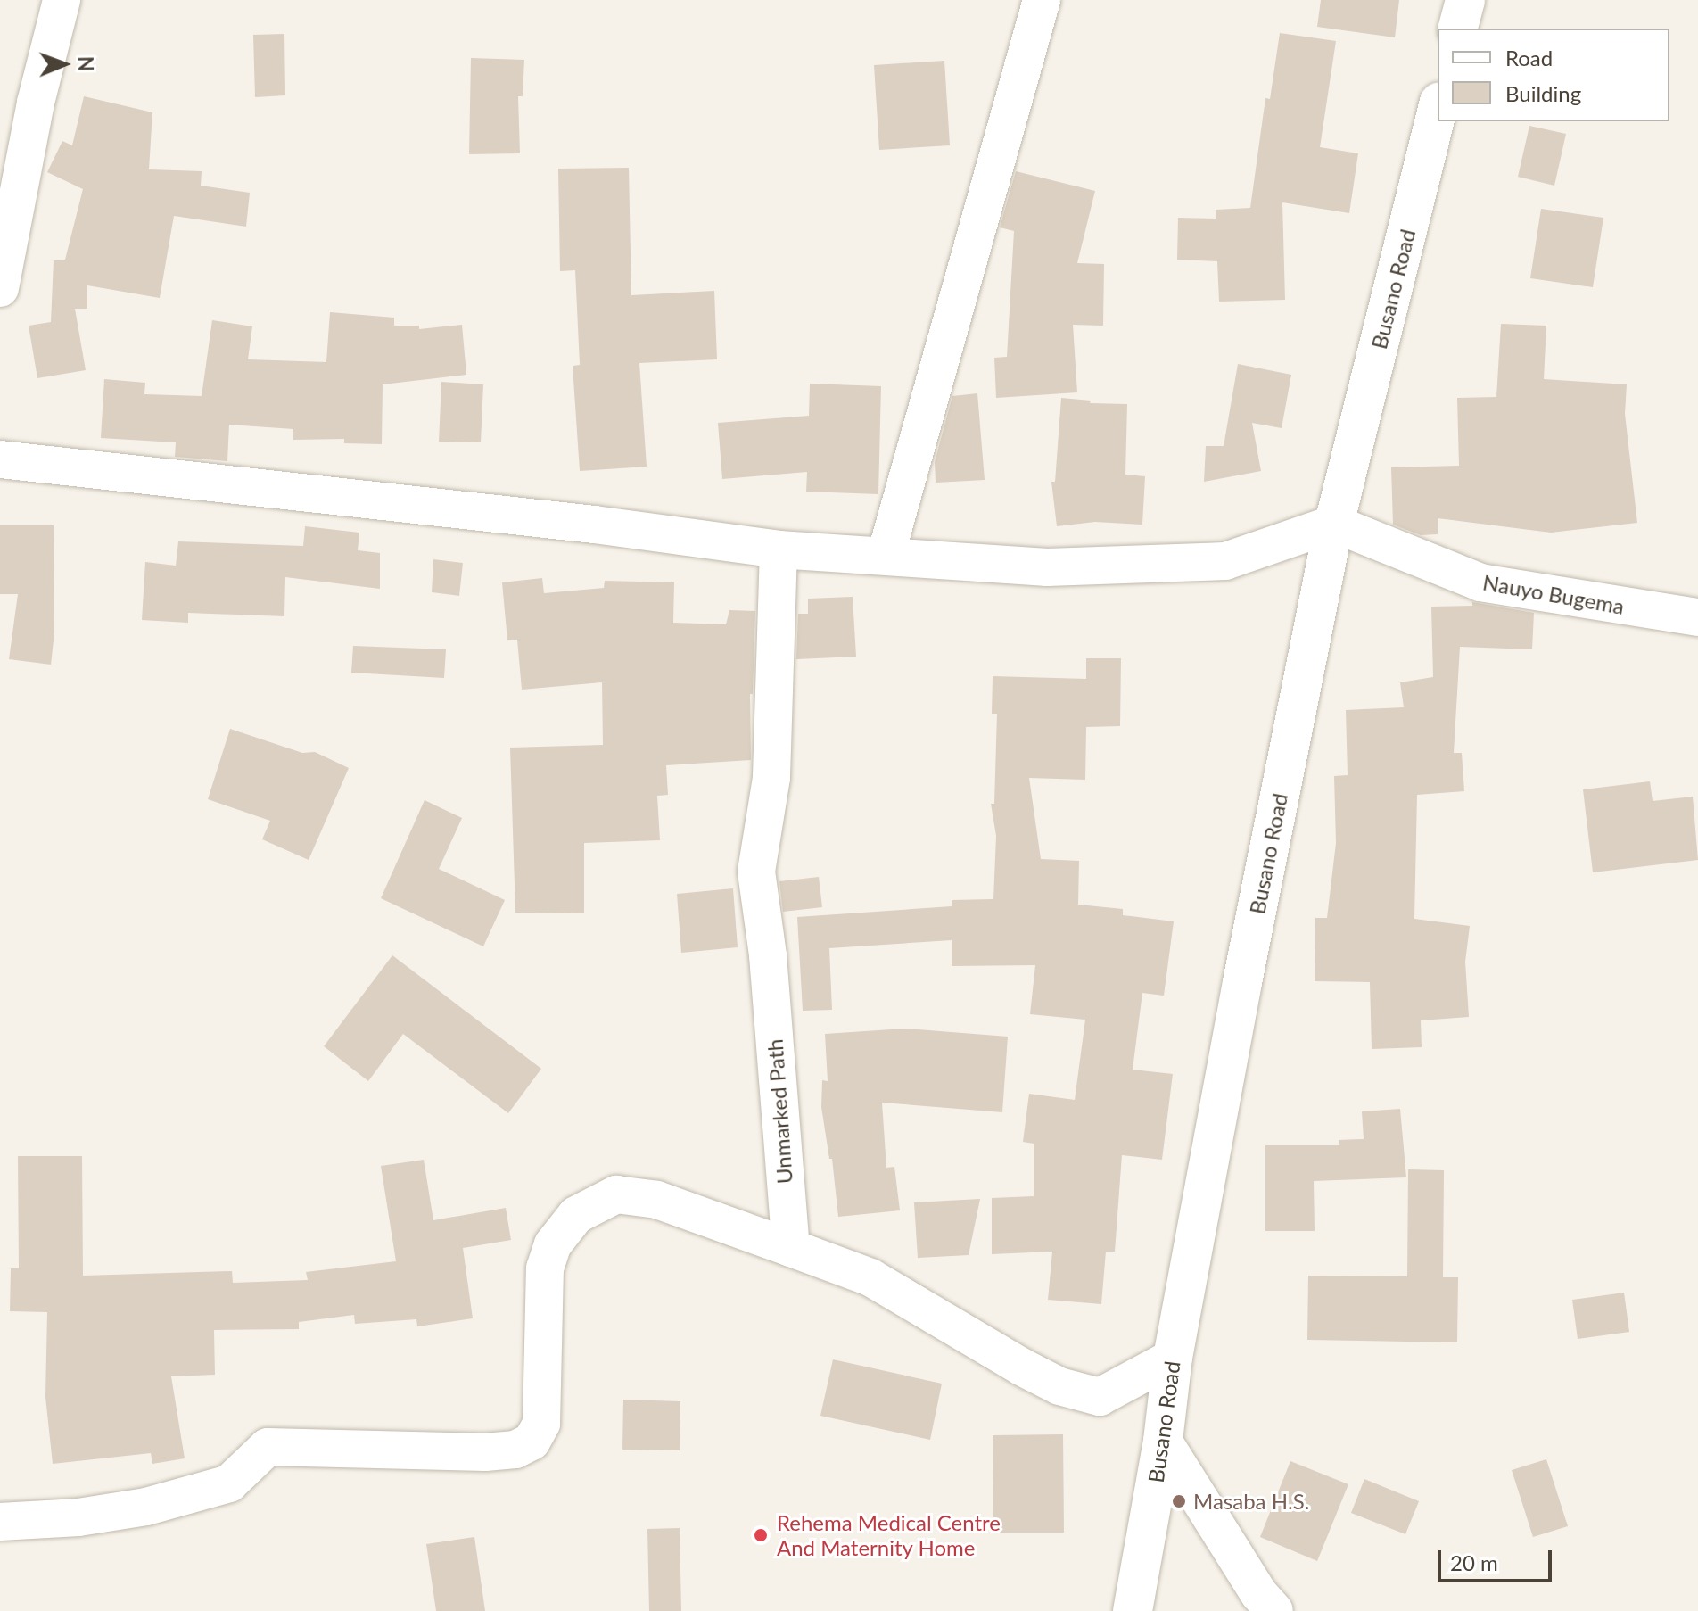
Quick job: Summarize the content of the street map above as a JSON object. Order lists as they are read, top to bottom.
{
  "streets": {
    "street": ["Busano Road", "Nauyo Bugema", "Unmarked Path"]
  },
  "crossings": [
    ["Busano Road", "Nauyo Bugema"]
  ],
  "places": ["Masaba H.S.", "Rehema Medical Centre And Maternity Home"],
  "legend": ["Road", "Building"],
  "scale_bar": "20 m",
  "north": "right"
}
